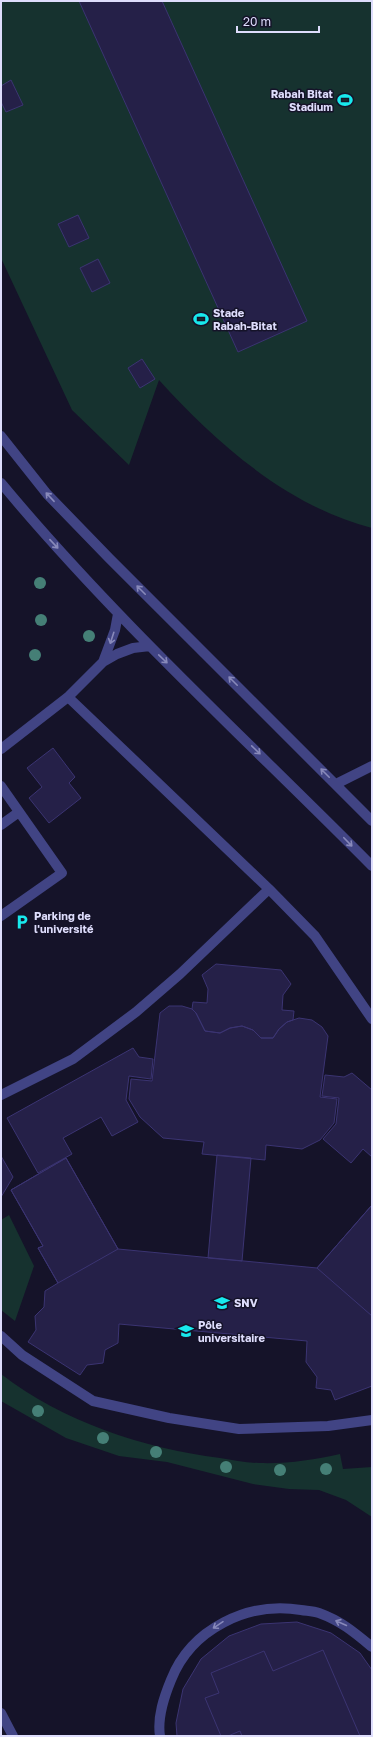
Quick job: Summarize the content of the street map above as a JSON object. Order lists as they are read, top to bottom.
{
  "places": {
    "sports": ["Rabah Bitat Stadium", "Stade Rabah-Bitat"],
    "parking": ["Parking de l'université"],
    "school or university": ["SNV", "Pôle universitaire"]
  },
  "scale_bar": "20 m"
}
